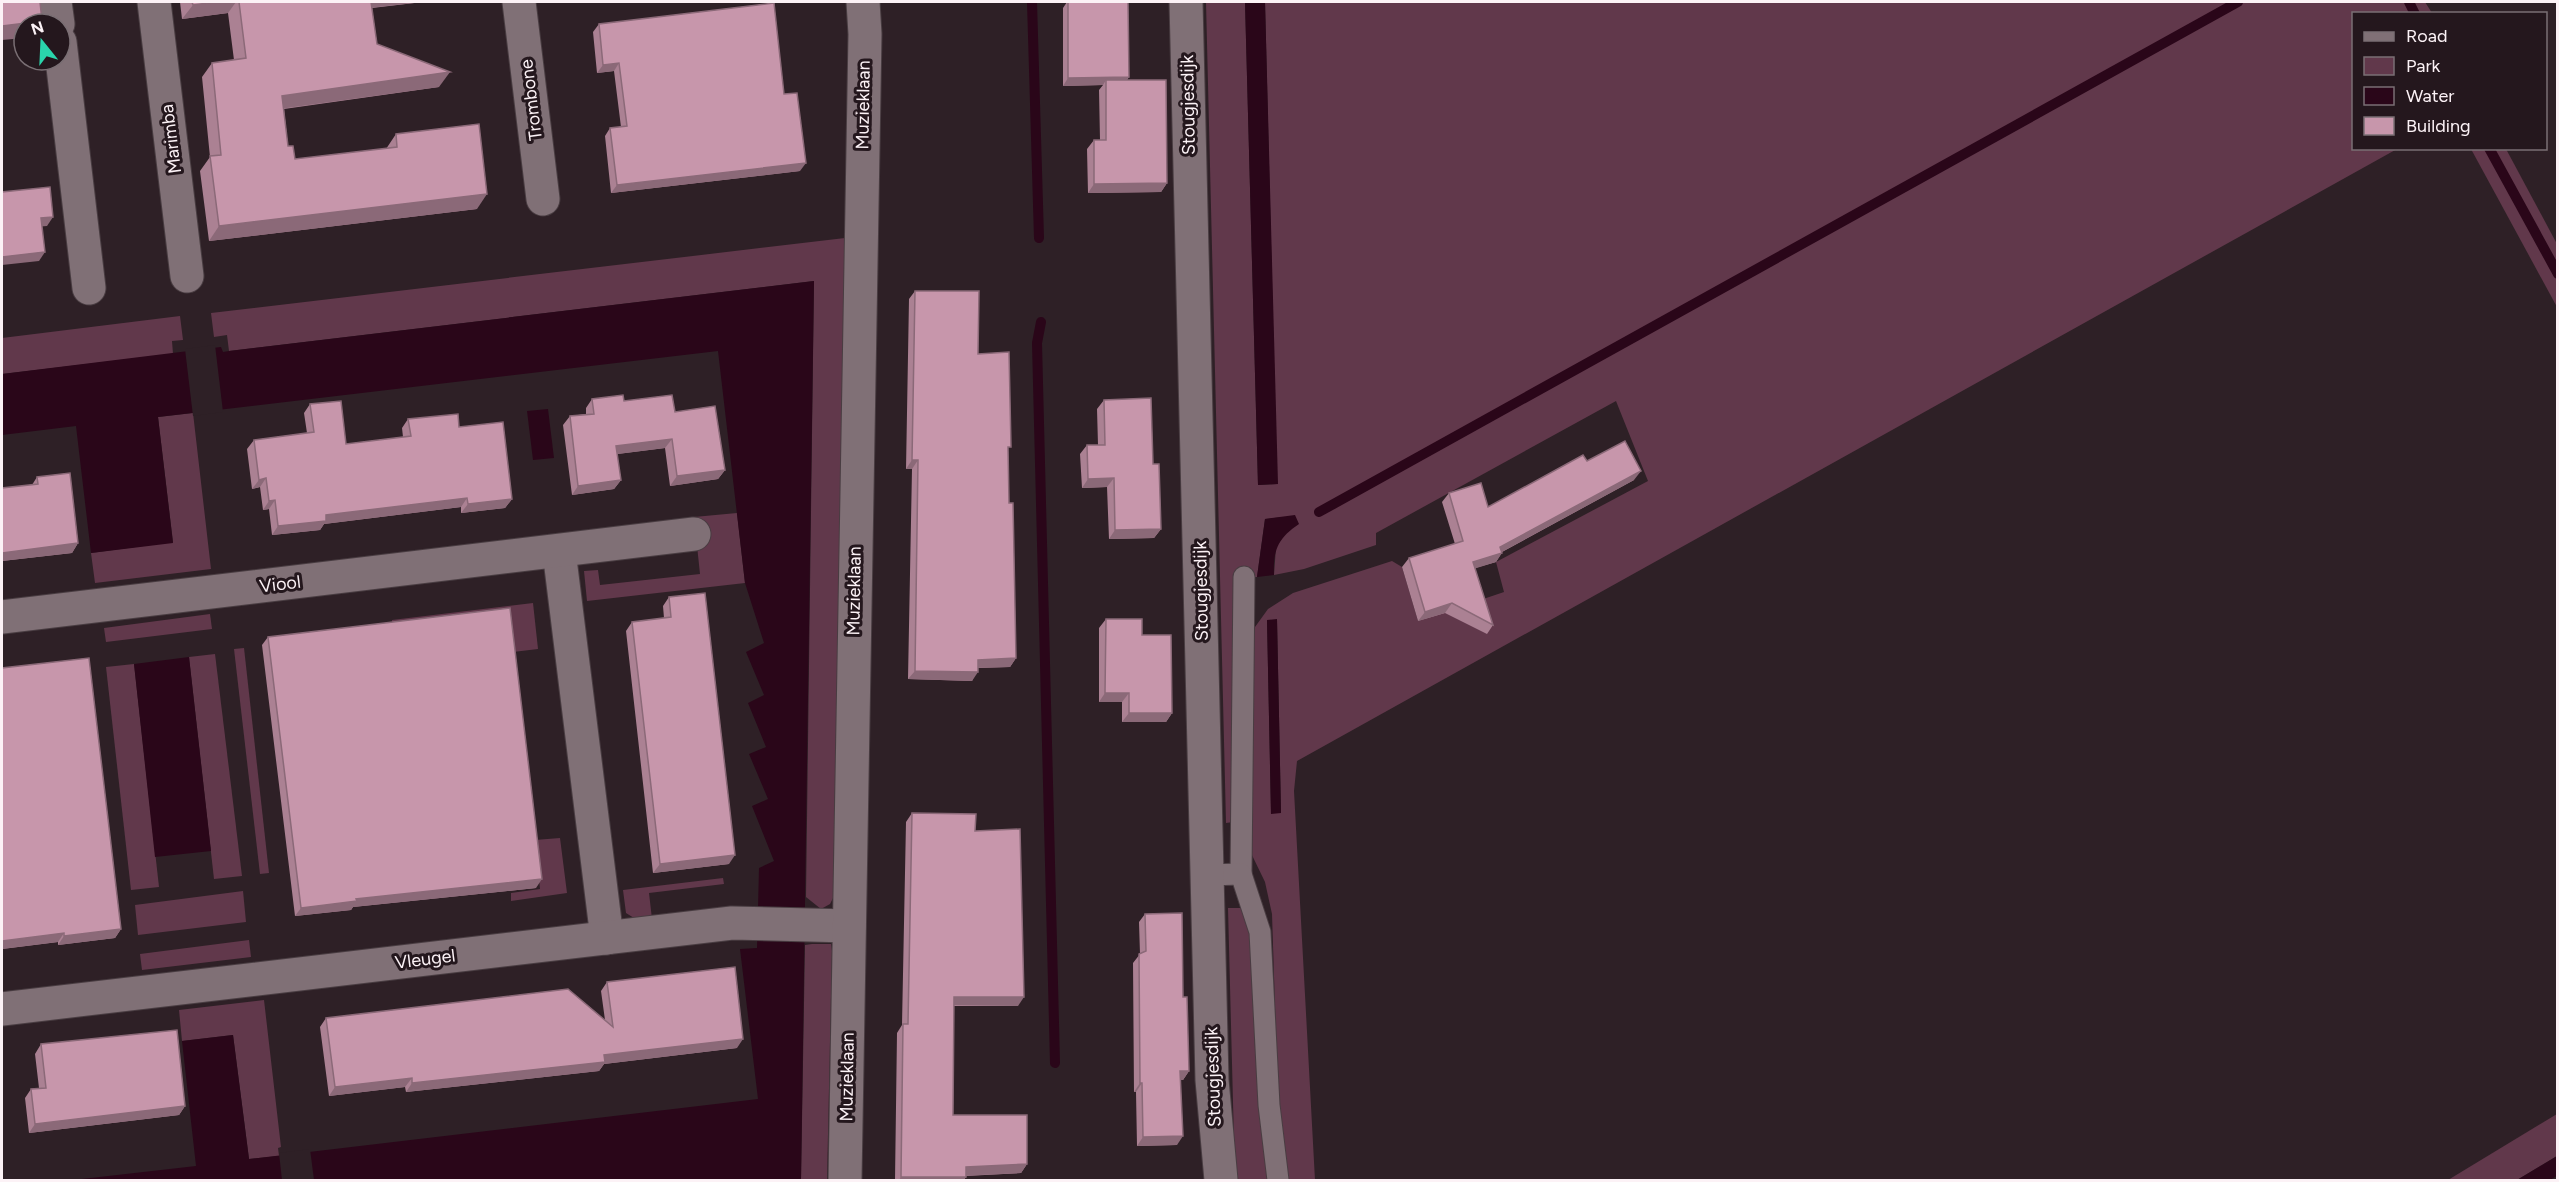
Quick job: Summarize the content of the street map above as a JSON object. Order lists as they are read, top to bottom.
{
  "streets": {
    "street": [
      "Trombone",
      "Muzieklaan",
      "Stougjesdijk",
      "Marimba",
      "Viool",
      "Vleugel"
    ]
  },
  "crossings": [
    ["Muzieklaan", "Vleugel"]
  ],
  "legend": [
    "Road",
    "Park",
    "Water",
    "Building"
  ],
  "north": "top"
}
